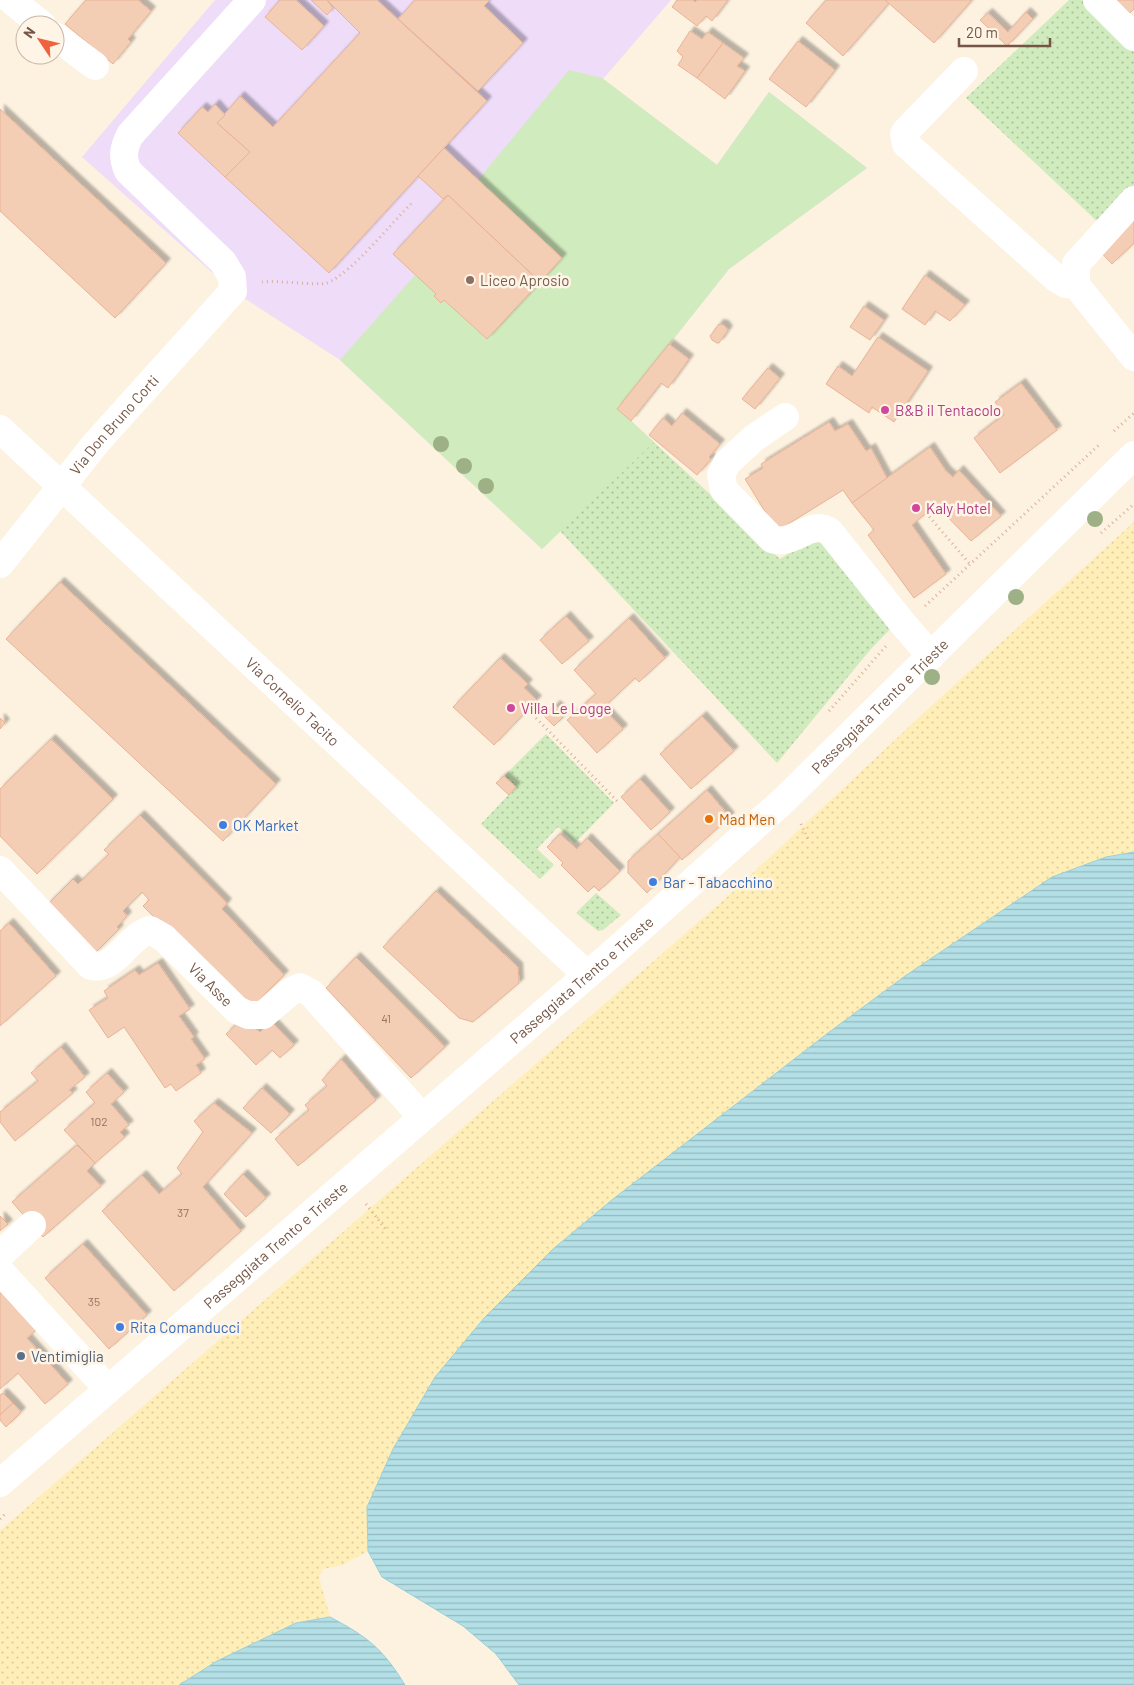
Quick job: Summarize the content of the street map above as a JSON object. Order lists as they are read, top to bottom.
{
  "streets": {
    "street": [
      "Via Don Bruno Corti",
      "Via Cornelio Tacito",
      "Passeggiata Trento e Trieste",
      "Via Asse"
    ]
  },
  "crossings": [
    ["Via Don Bruno Corti", "Via Cornelio Tacito"],
    ["Via Cornelio Tacito", "Passeggiata Trento e Trieste"],
    ["Passeggiata Trento e Trieste", "Via Asse"]
  ],
  "places": [
    "Liceo Aprosio",
    "B&B il Tentacolo",
    "Kaly Hotel",
    "Villa Le Logge",
    "Mad Men",
    "OK Market",
    "Bar - Tabacchino",
    "Rita Comanducci",
    "Ventimiglia"
  ],
  "house_numbers": [
    "41",
    "102",
    "37",
    "35"
  ],
  "scale_bar": "20 m",
  "north": "top left"
}
